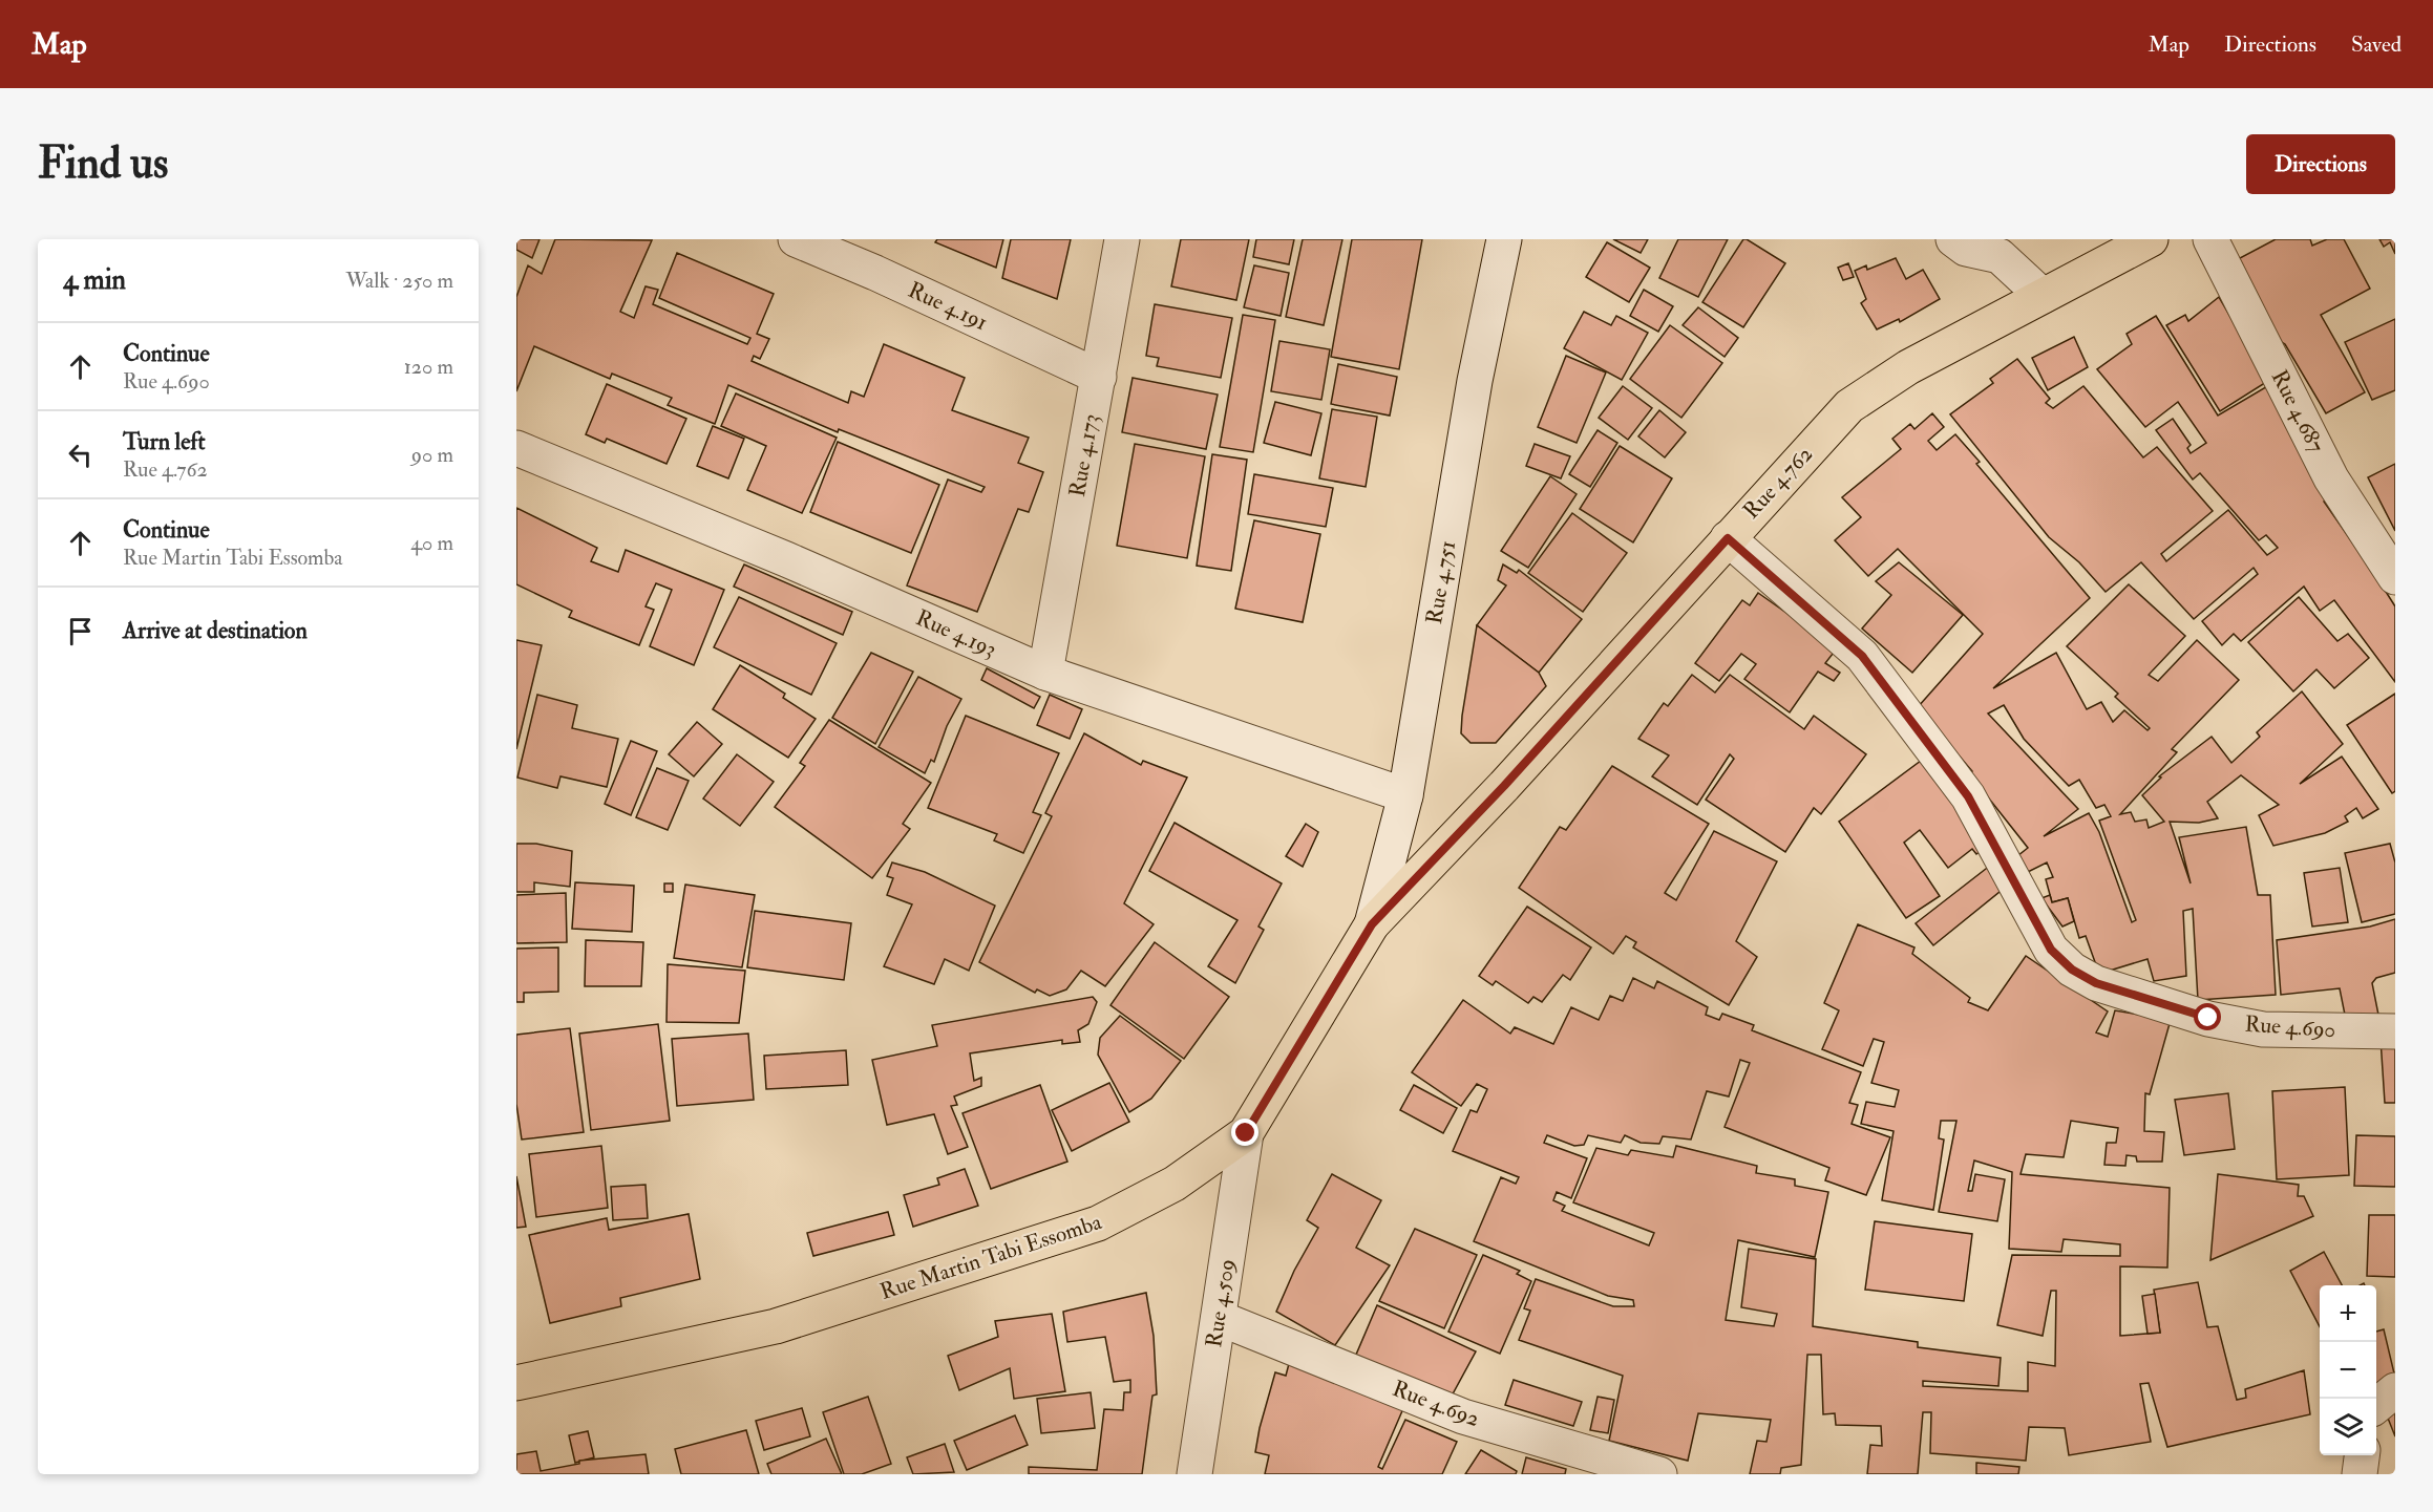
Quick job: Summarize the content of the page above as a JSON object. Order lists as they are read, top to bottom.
{
  "streets": {
    "main road": ["Rue 4.762", "Rue Martin Tabi Essomba"],
    "street": [
      "Rue 4.191",
      "Rue 4.687",
      "Rue 4.173",
      "Rue 4.751",
      "Rue 4.193",
      "Rue 4.690",
      "Rue 4.509",
      "Rue 4.692"
    ]
  },
  "crossings": [
    ["Rue 4.191", "Rue 4.173"],
    ["Rue 4.173", "Rue 4.193"],
    ["Rue 4.762", "Rue 4.751"],
    ["Rue 4.762", "Rue 4.690"],
    ["Rue 4.762", "Rue Martin Tabi Essomba"],
    ["Rue 4.751", "Rue 4.193"],
    ["Rue 4.751", "Rue Martin Tabi Essomba"],
    ["Rue Martin Tabi Essomba", "Rue 4.509"],
    ["Rue 4.509", "Rue 4.692"]
  ],
  "page": {
    "header": "Map",
    "nav": ["Map", "Directions", "Saved"],
    "buttons": "Directions",
    "title": "Find us",
    "heading": ["4 min", "Walk · 250 m"],
    "list": [
      ["Continue", "Rue 4.690", "120 m"],
      ["Turn left", "Rue 4.762", "90 m"],
      ["Continue", "Rue Martin Tabi Essomba", "40 m"],
      "Arrive at destination"
    ],
    "map_buttons": ["+", "−"]
  }
}
